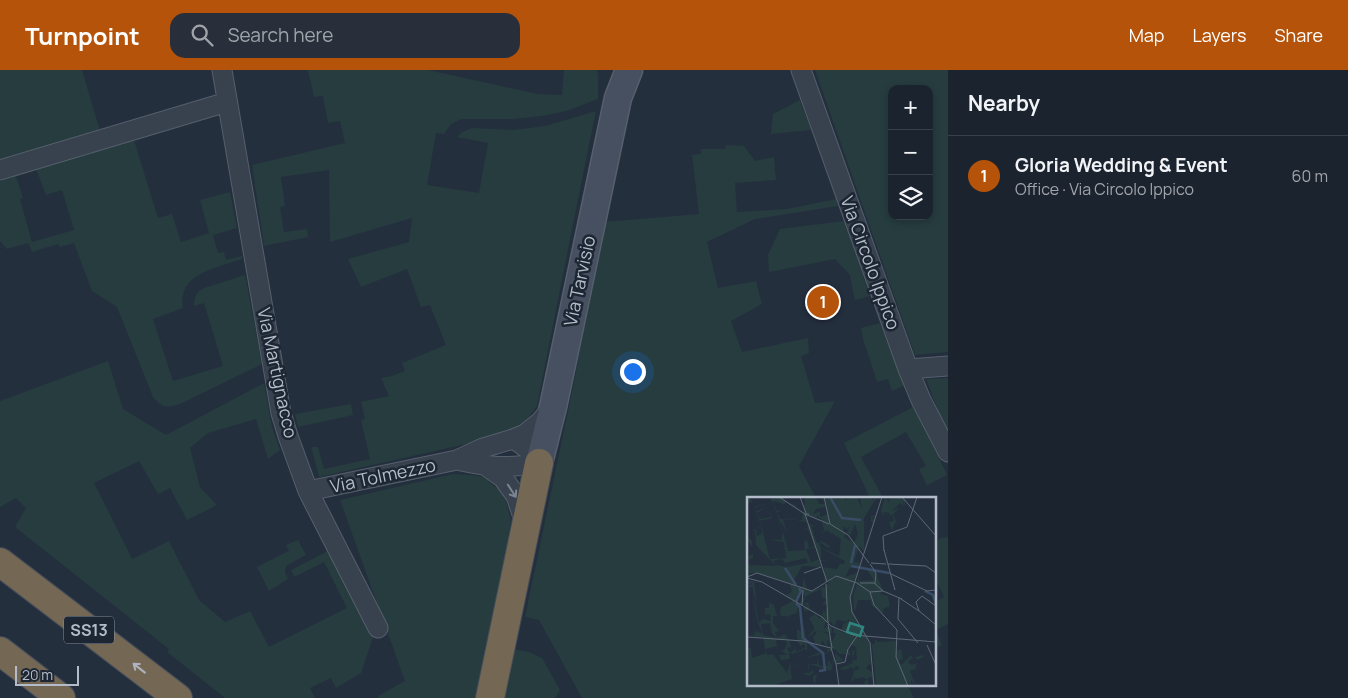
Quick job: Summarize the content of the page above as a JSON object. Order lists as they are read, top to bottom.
{
  "streets": {
    "highway": ["SS13"],
    "main road": ["Via Tarvisio"],
    "street": ["Via Circolo Ippico", "Via Martignacco", "Via Tolmezzo"]
  },
  "crossings": [
    ["Via Tarvisio", "Via Tolmezzo"],
    ["Via Martignacco", "Via Tolmezzo"]
  ],
  "scale_bar": "20 m",
  "page": {
    "header": "Turnpoint",
    "search": "Search here",
    "nav": ["Map", "Layers", "Share"],
    "heading": "Nearby",
    "map_buttons": ["+", "−"],
    "list": [
      {
        "mark": "1",
        "name": "Gloria Wedding & Event",
        "note": "Office · Via Circolo Ippico",
        "value": "60 m"
      }
    ],
    "pins": "1",
    "scale": "20 m"
  }
}
